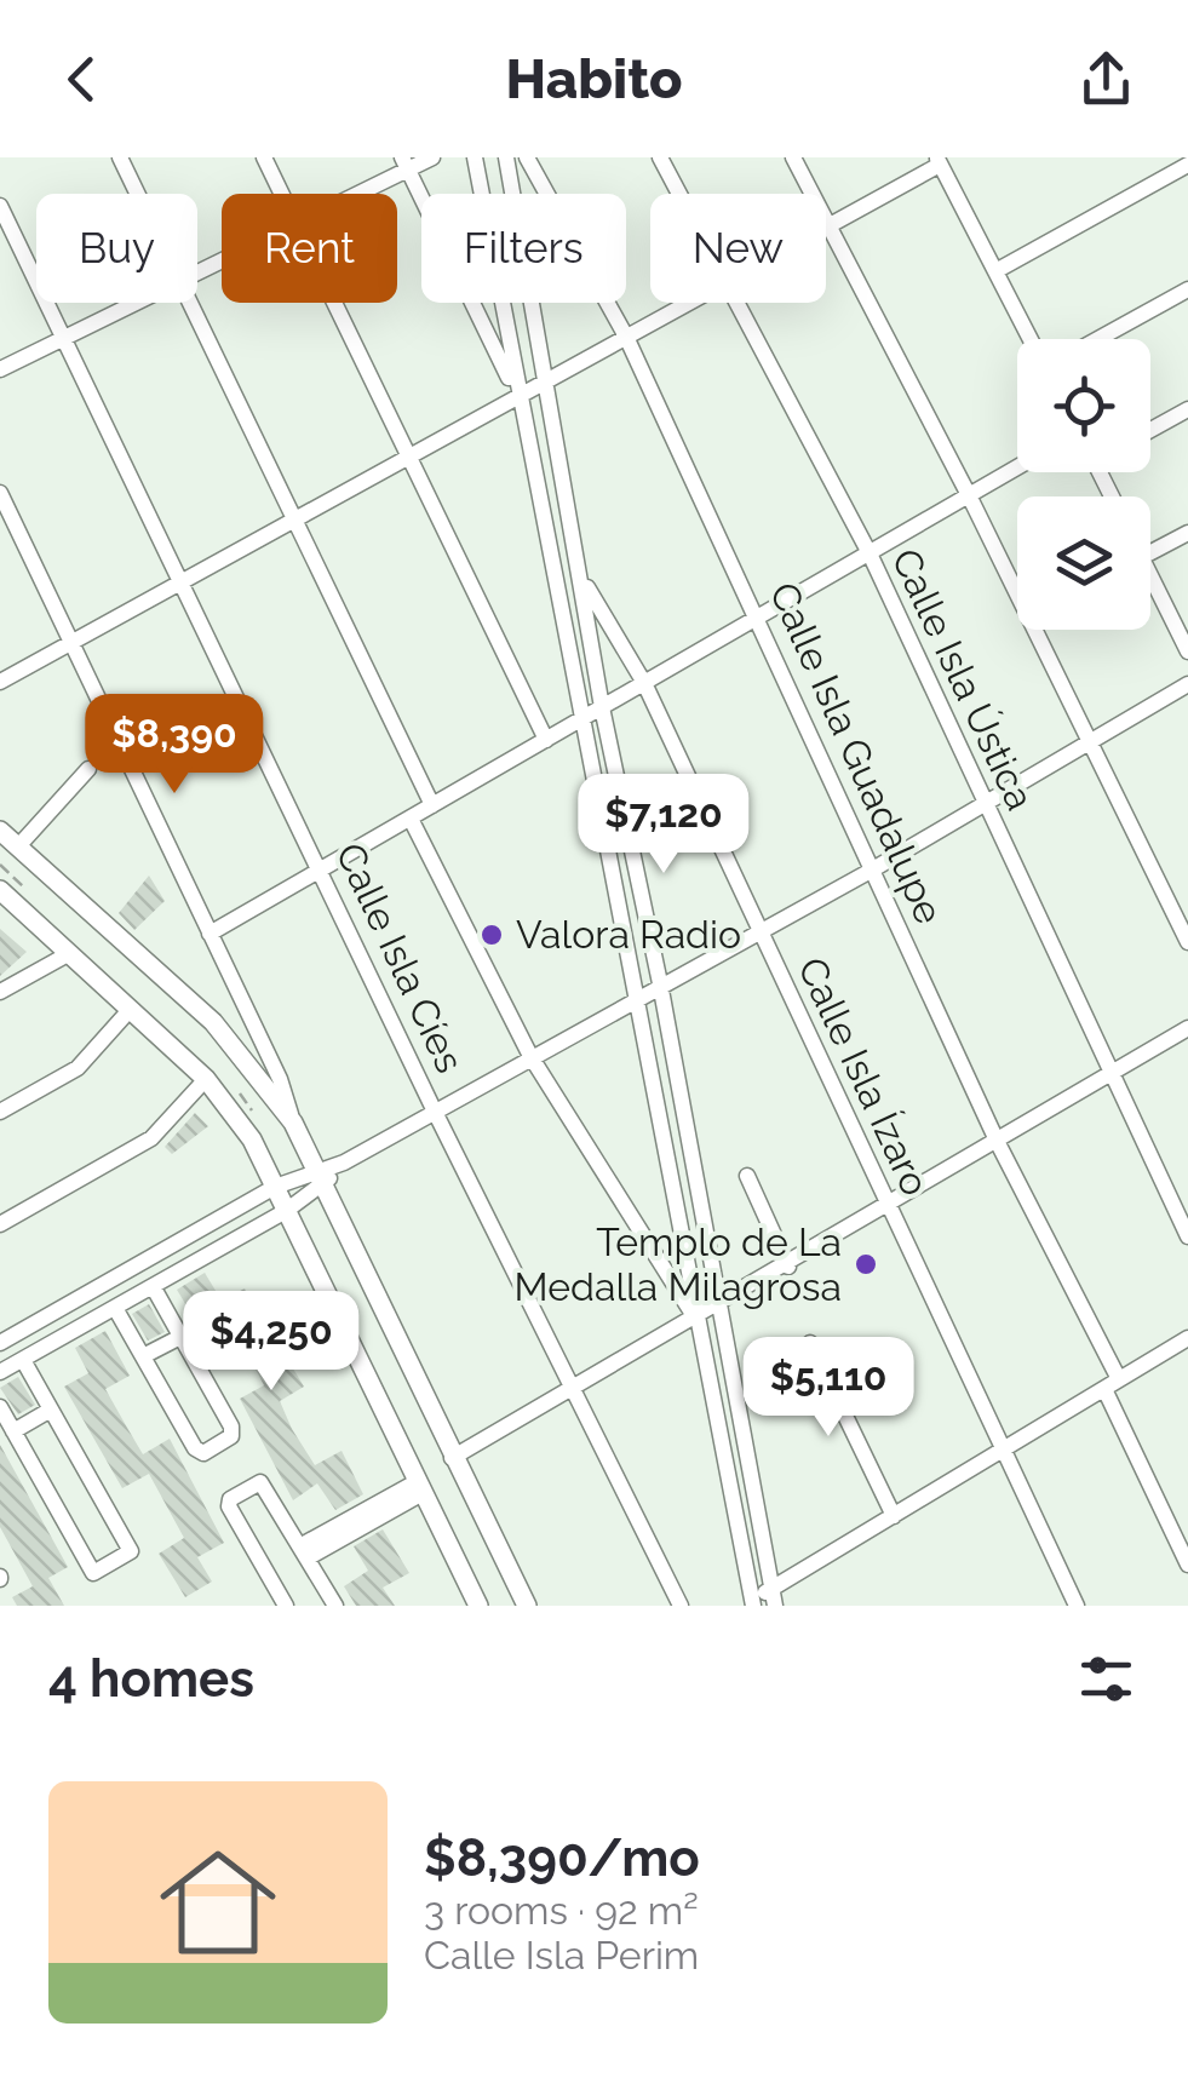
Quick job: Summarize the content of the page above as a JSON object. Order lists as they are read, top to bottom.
{
  "streets": {
    "street": [
      "Calle Isla Ústica",
      "Calle Isla Guadalupe",
      "Calle Isla Cíes",
      "Calle Isla Ízaro"
    ]
  },
  "places": ["Valora Radio", "Templo de La Medalla Milagrosa"],
  "page": {
    "header": "Habito",
    "chip": [
      "Buy",
      "Rent",
      "Filters",
      "New"
    ],
    "price": [
      "$8,390",
      "$7,120",
      "$4,250",
      "$5,110"
    ],
    "heading": "4 homes",
    "list": [
      {
        "name": "$8,390/mo",
        "note": "3 rooms · 92 m² · Calle Isla Perim"
      }
    ]
  }
}
